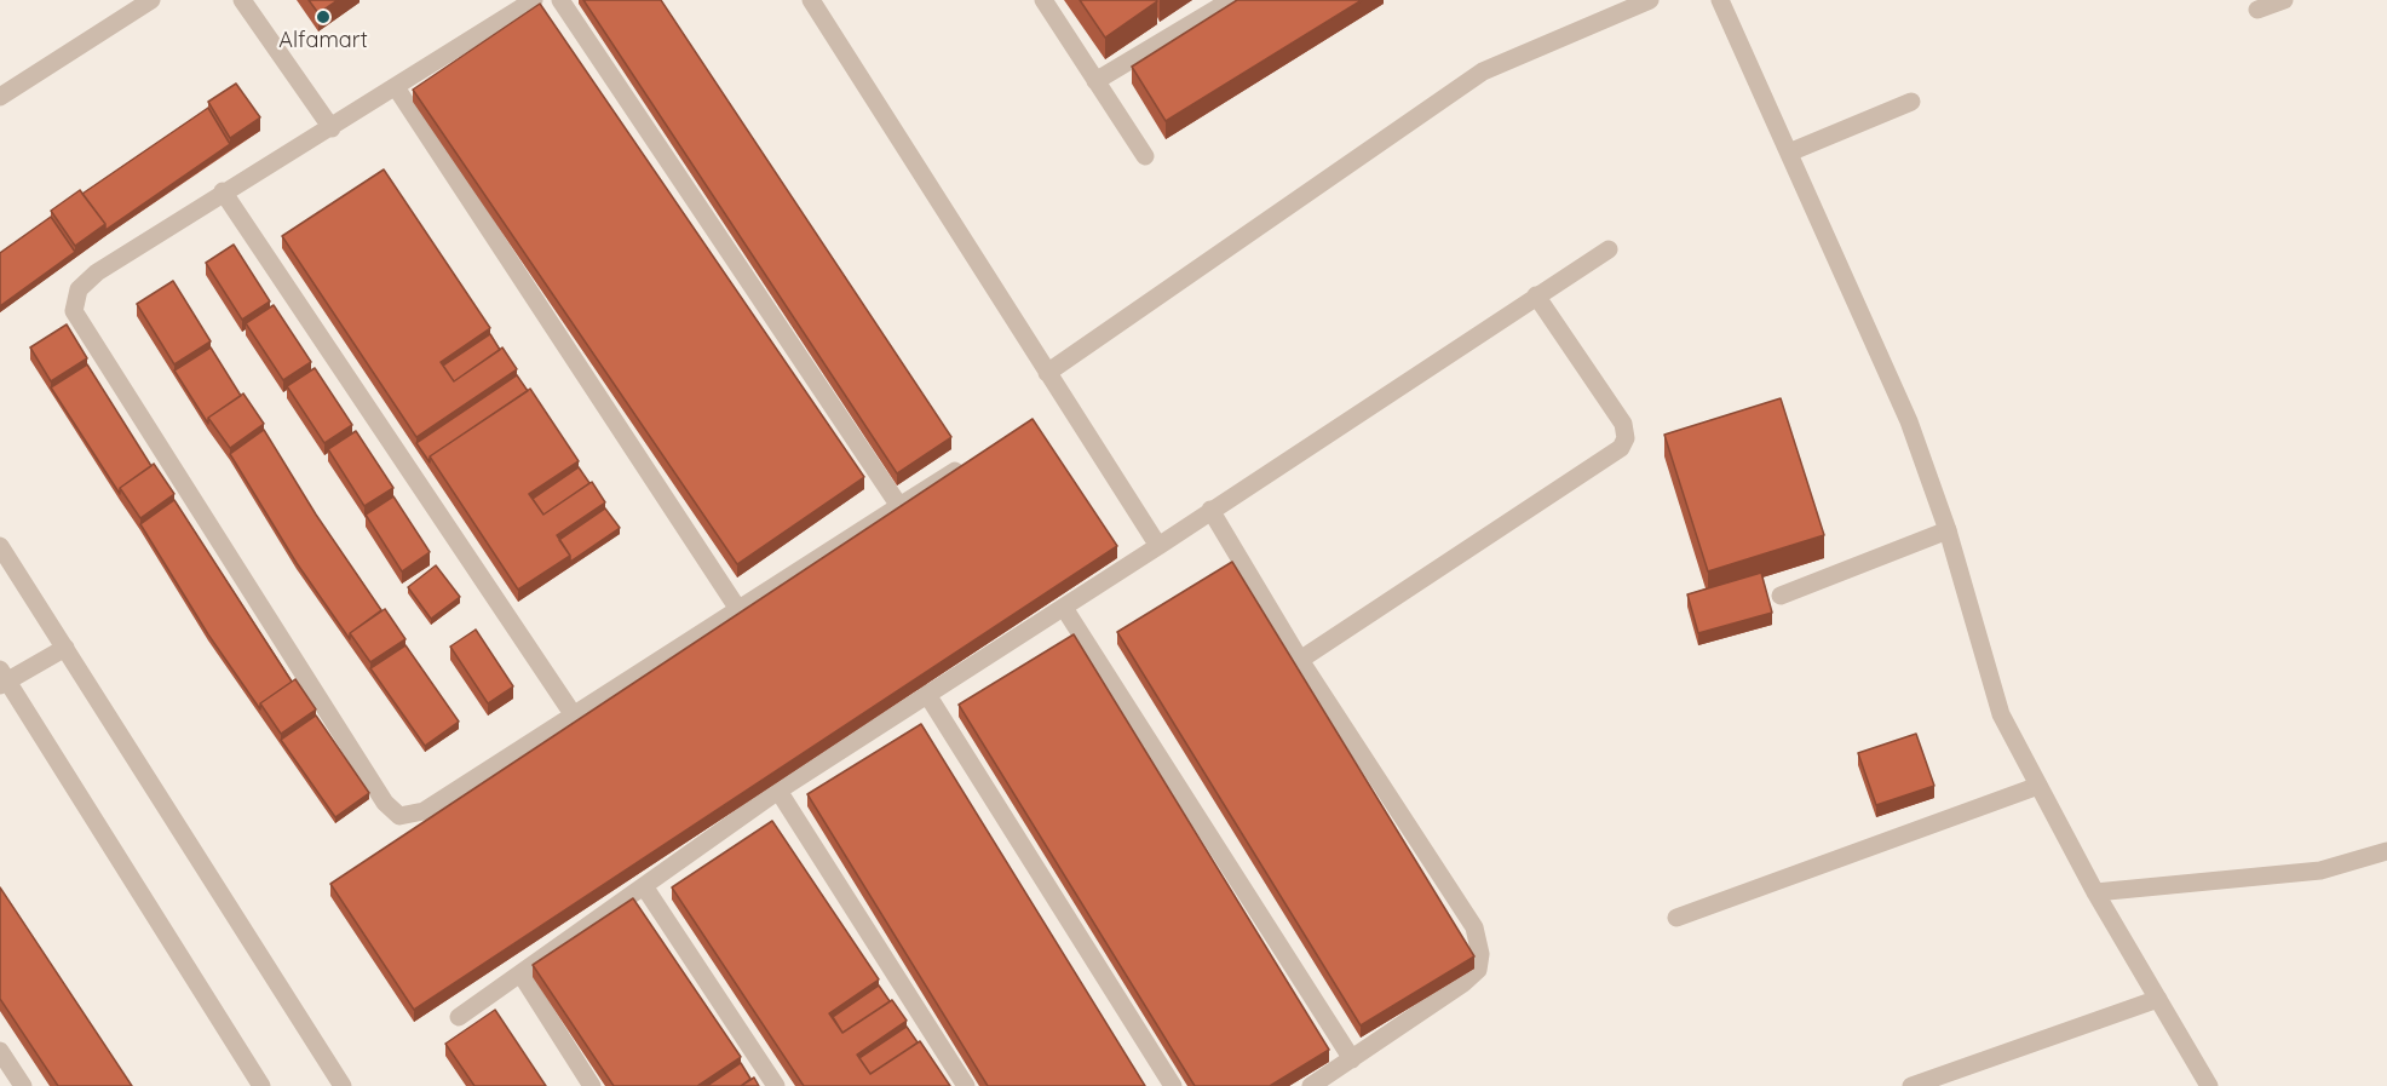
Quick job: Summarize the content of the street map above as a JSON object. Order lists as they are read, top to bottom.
{
  "places": ["Alfamart"]
}
